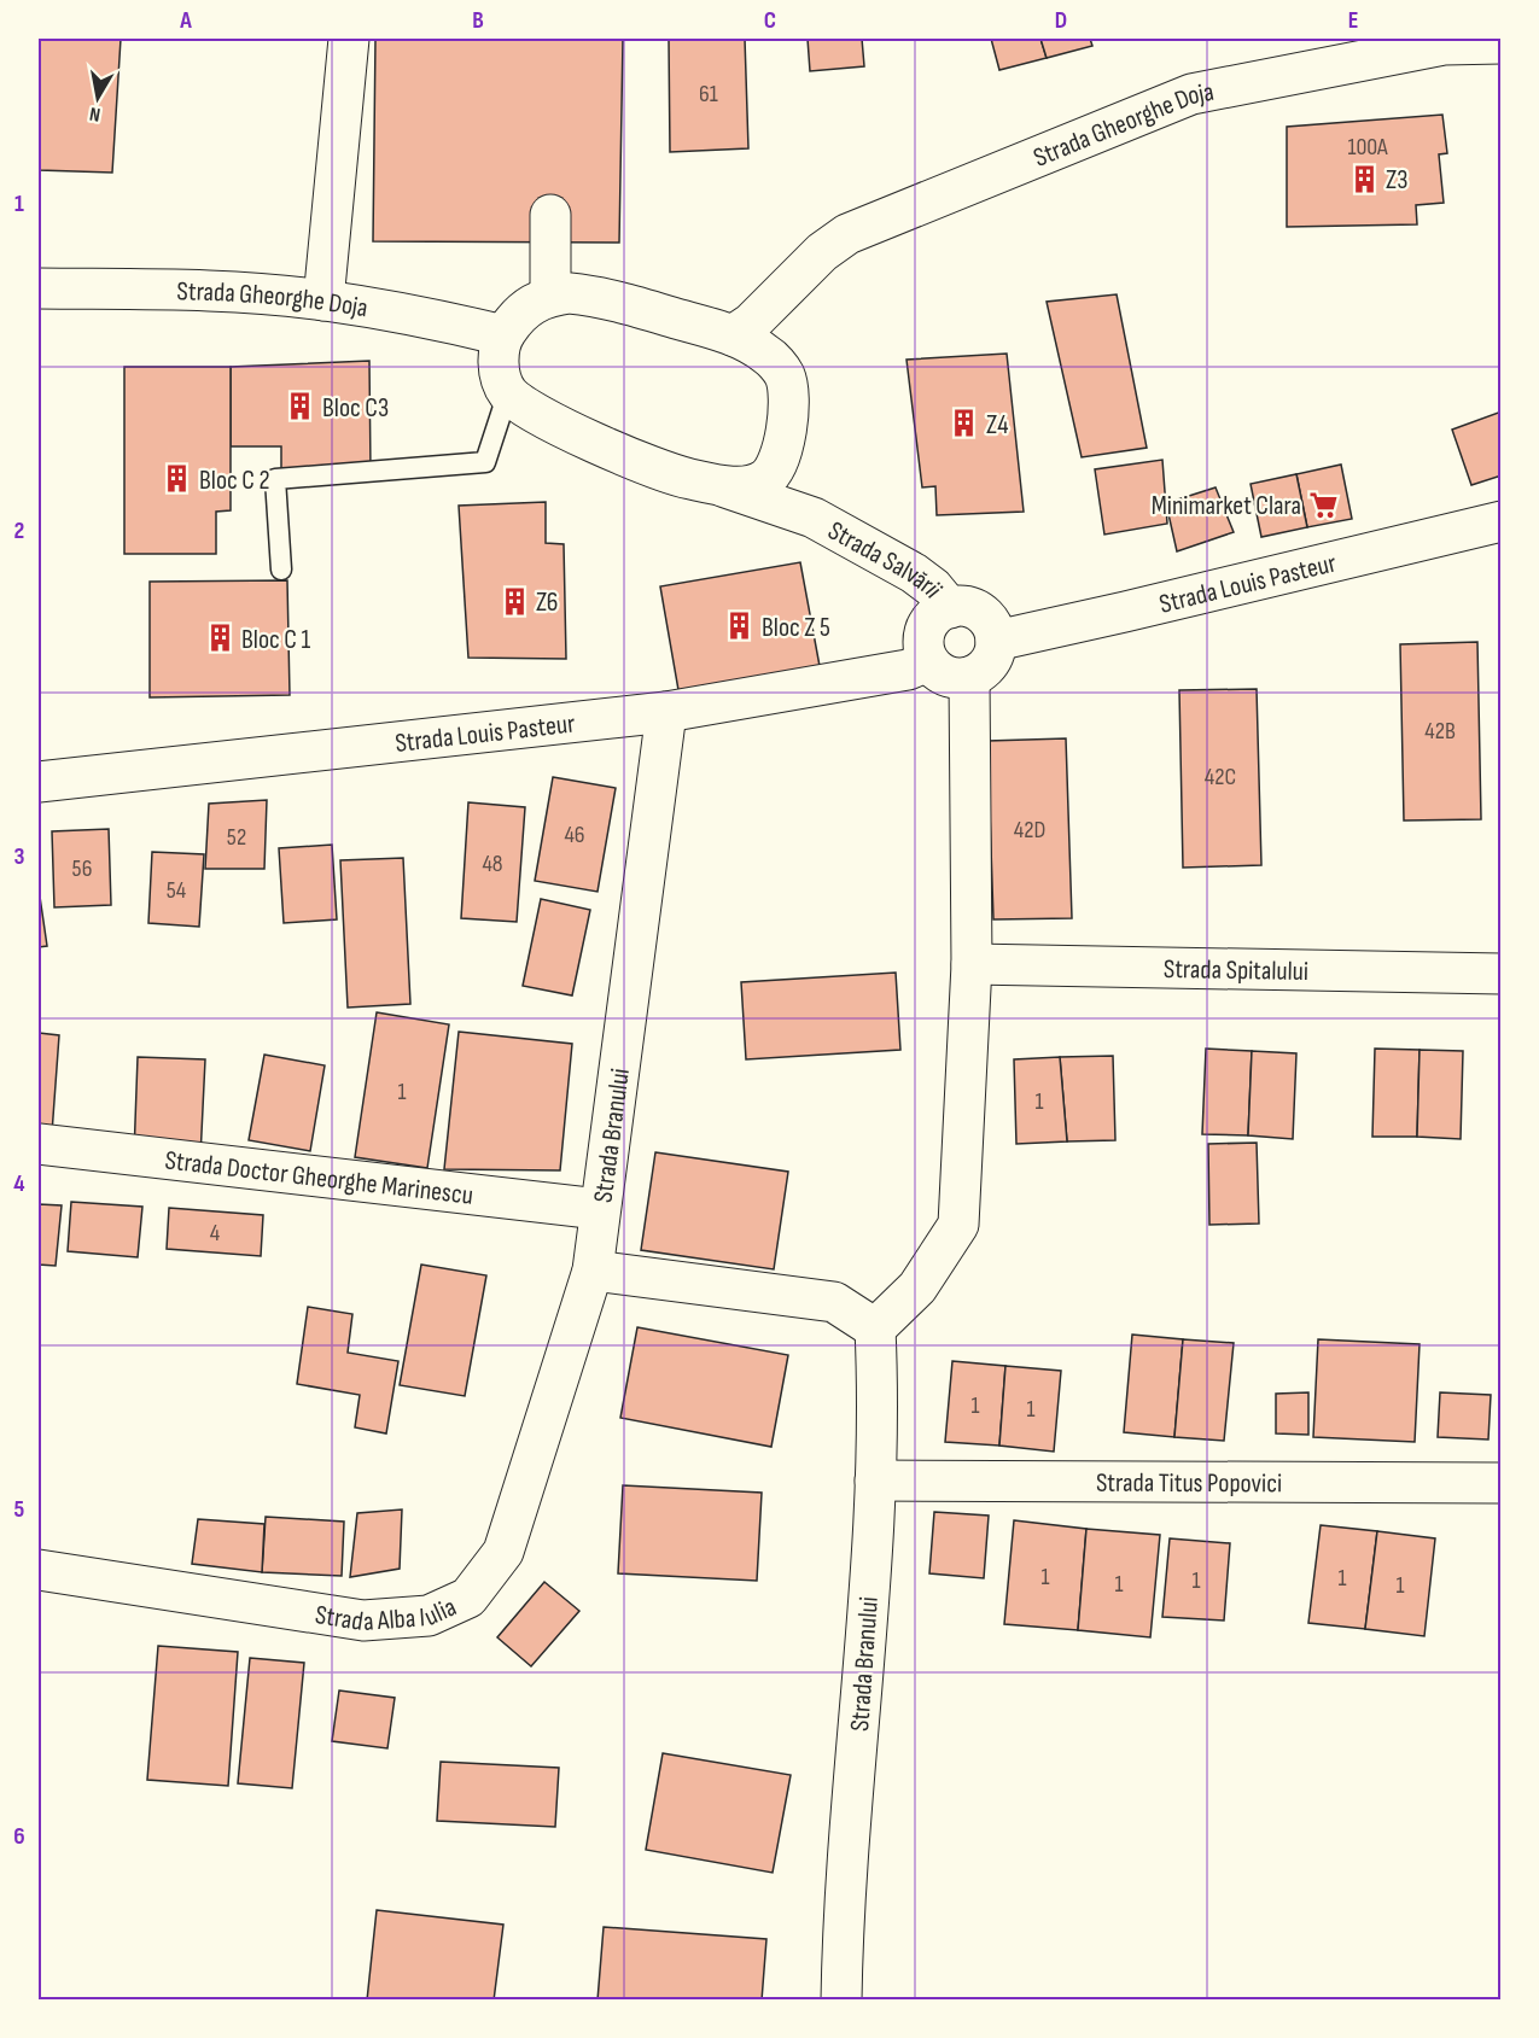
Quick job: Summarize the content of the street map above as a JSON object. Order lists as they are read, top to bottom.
{
  "streets": {
    "street": [
      "Strada Gheorghe Doja",
      "Strada Salvării",
      "Strada Louis Pasteur",
      "Strada Spitalului",
      "Strada Branului",
      "Strada Doctor Gheorghe Marinescu",
      "Strada Titus Popovici",
      "Strada Alba Iulia"
    ]
  },
  "crossings": [
    ["Strada Salvării", "Strada Louis Pasteur"],
    ["Strada Louis Pasteur", "Strada Branului"],
    ["Strada Branului", "Strada Doctor Gheorghe Marinescu"],
    ["Strada Branului", "Strada Titus Popovici"],
    ["Strada Branului", "Strada Alba Iulia"]
  ],
  "places": {
    "building": [
      "Z3",
      "Bloc C3",
      "Z4",
      "Bloc C 2",
      "Z6",
      "Bloc Z 5",
      "Bloc C 1"
    ],
    "supermarket": ["Minimarket Clara"]
  },
  "house_numbers": [
    "61",
    "100A",
    "42B",
    "42C",
    "42D",
    "46",
    "52",
    "48",
    "56",
    "54",
    "1",
    "1",
    "4",
    "1",
    "1",
    "1",
    "1",
    "1",
    "1",
    "1"
  ],
  "north": "bottom",
  "grid": {
    "columns": [
      "A",
      "B",
      "C",
      "D",
      "E"
    ],
    "rows": [
      "1",
      "2",
      "3",
      "4",
      "5",
      "6"
    ]
  }
}
